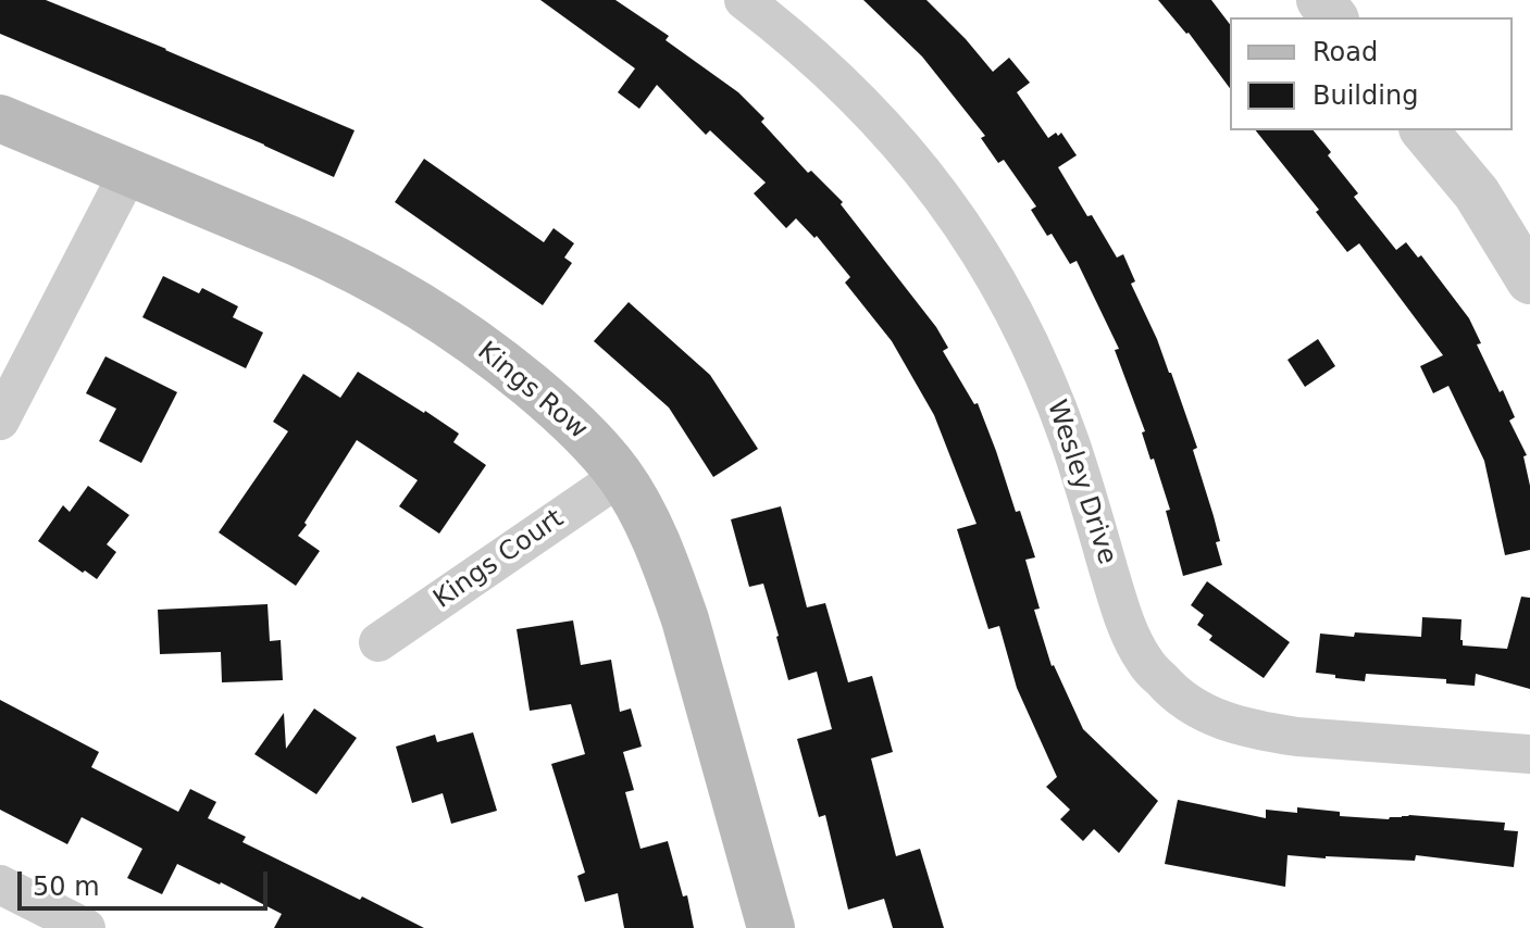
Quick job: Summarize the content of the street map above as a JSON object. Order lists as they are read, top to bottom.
{
  "streets": {
    "main road": ["Kings Row"],
    "street": ["Wesley Drive", "Kings Court"]
  },
  "crossings": [
    ["Kings Row", "Kings Court"]
  ],
  "legend": ["Road", "Building"],
  "scale_bar": "50 m"
}
